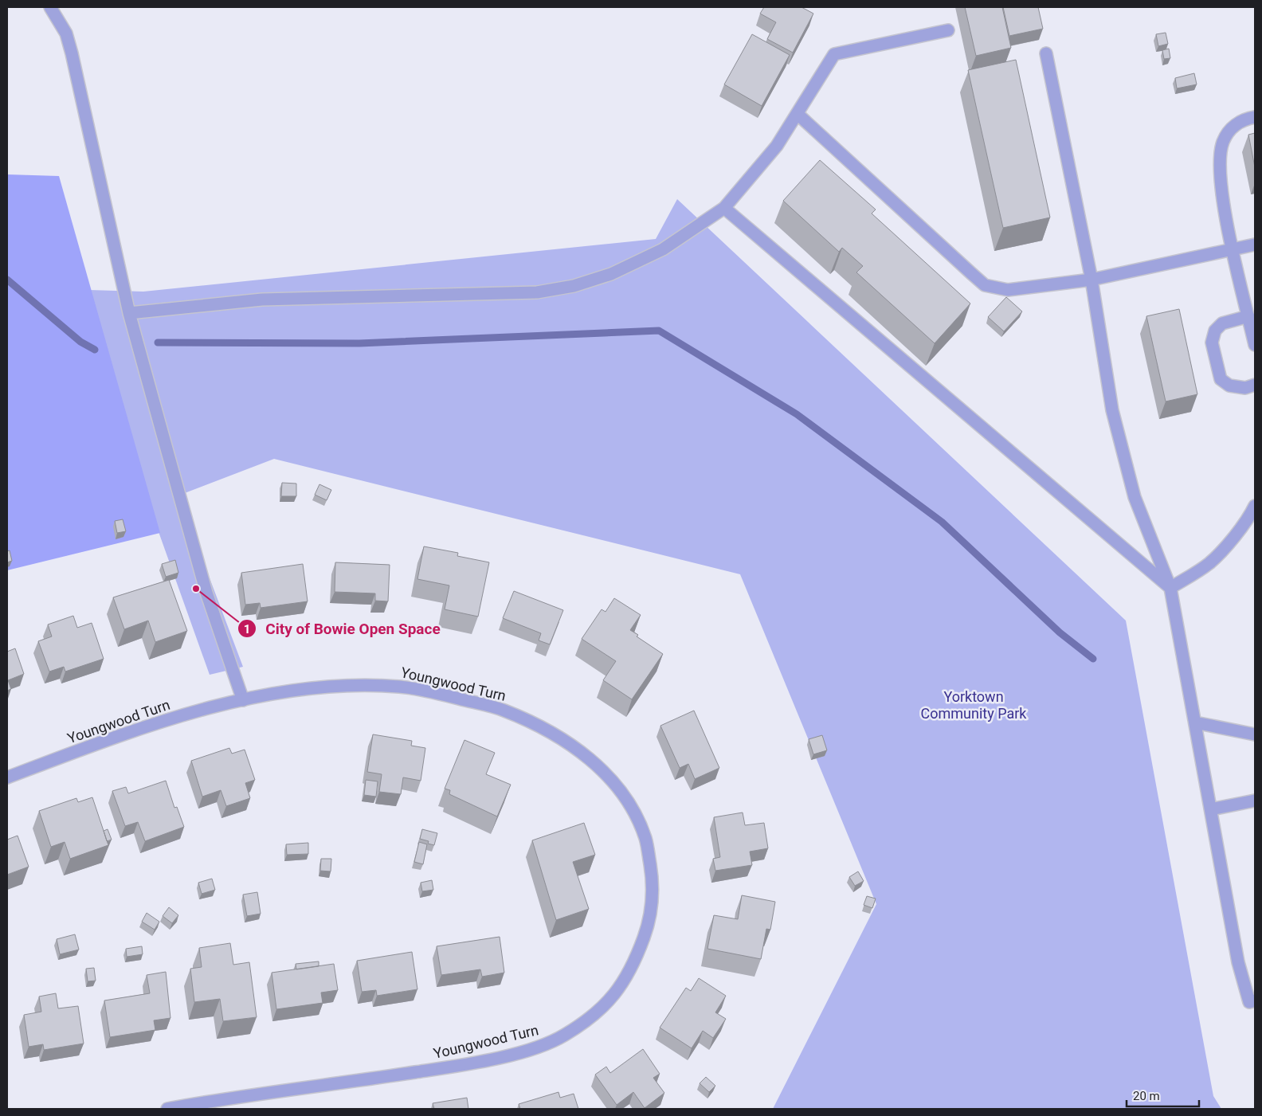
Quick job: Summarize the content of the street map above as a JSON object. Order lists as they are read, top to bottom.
{
  "streets": {
    "street": ["Youngwood Turn"]
  },
  "parks": ["Yorktown Community Park"],
  "places": ["City of Bowie Open Space"],
  "scale_bar": "20 m"
}
